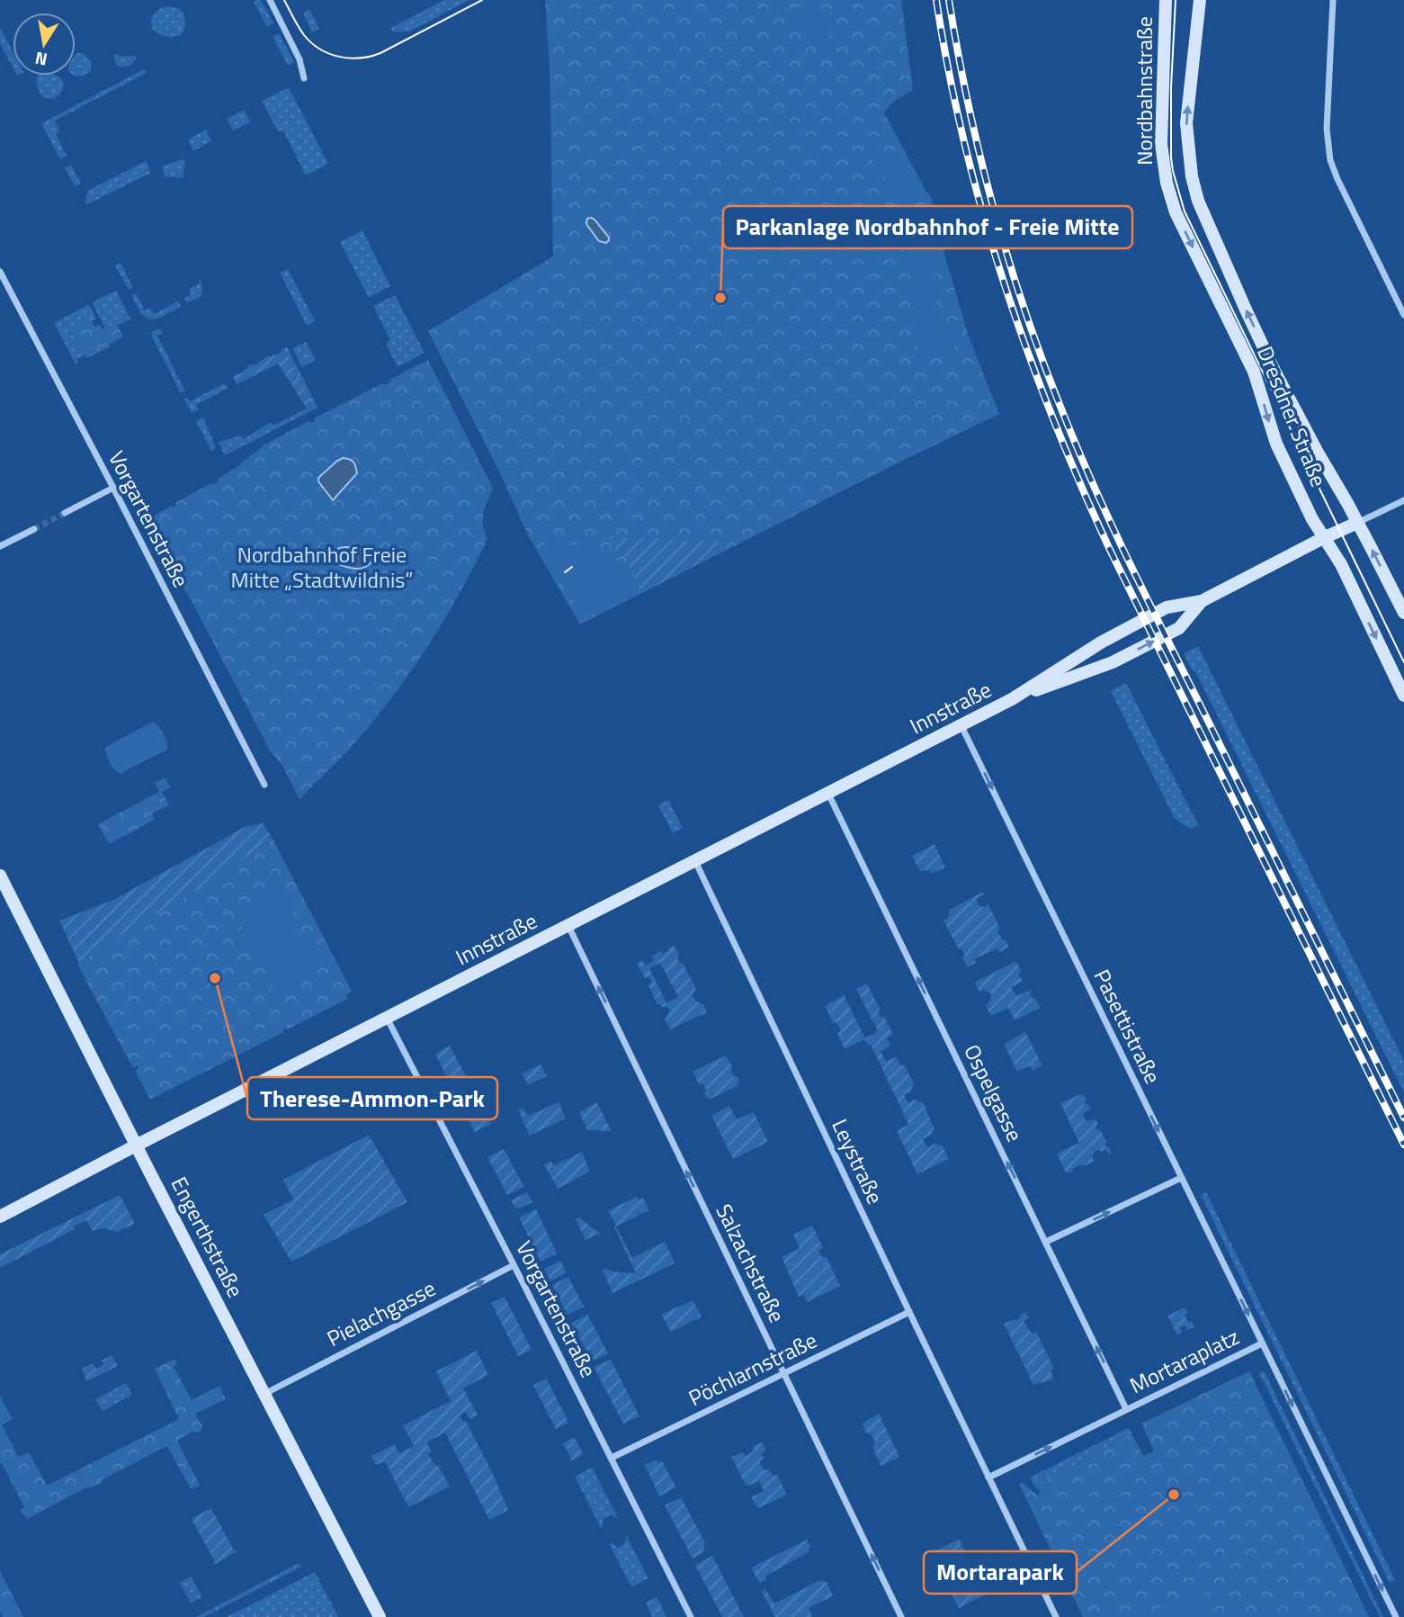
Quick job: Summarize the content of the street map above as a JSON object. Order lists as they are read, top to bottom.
{
  "streets": {
    "main road": [
      "Nordbahnstraße",
      "Dresdner Straße",
      "Innstraße",
      "Engerthstraße"
    ],
    "street": [
      "Vorgartenstraße",
      "Pasettistraße",
      "Ospelgasse",
      "Leystraße",
      "Salzachstraße",
      "Pielachgasse",
      "Mortaraplatz",
      "Pöchlarnstraße"
    ]
  },
  "crossings": [
    ["Nordbahnstraße", "Dresdner Straße"],
    ["Dresdner Straße", "Innstraße"],
    ["Vorgartenstraße", "Innstraße"],
    ["Vorgartenstraße", "Pielachgasse"],
    ["Vorgartenstraße", "Pöchlarnstraße"],
    ["Innstraße", "Pasettistraße"],
    ["Innstraße", "Ospelgasse"],
    ["Innstraße", "Leystraße"],
    ["Innstraße", "Engerthstraße"],
    ["Innstraße", "Salzachstraße"],
    ["Pasettistraße", "Mortaraplatz"],
    ["Ospelgasse", "Mortaraplatz"],
    ["Leystraße", "Mortaraplatz"],
    ["Leystraße", "Pöchlarnstraße"],
    ["Engerthstraße", "Pielachgasse"],
    ["Salzachstraße", "Pöchlarnstraße"]
  ],
  "one_way": [
    "Pasettistraße",
    "Ospelgasse",
    "Salzachstraße",
    "Pielachgasse"
  ],
  "parks": ["Nordbahnhof Freie Mitte „Stadtwildnis”"],
  "places": ["Parkanlage Nordbahnhof - Freie Mitte", "Therese-Ammon-Park", "Mortarapark"],
  "north": "bottom"
}
